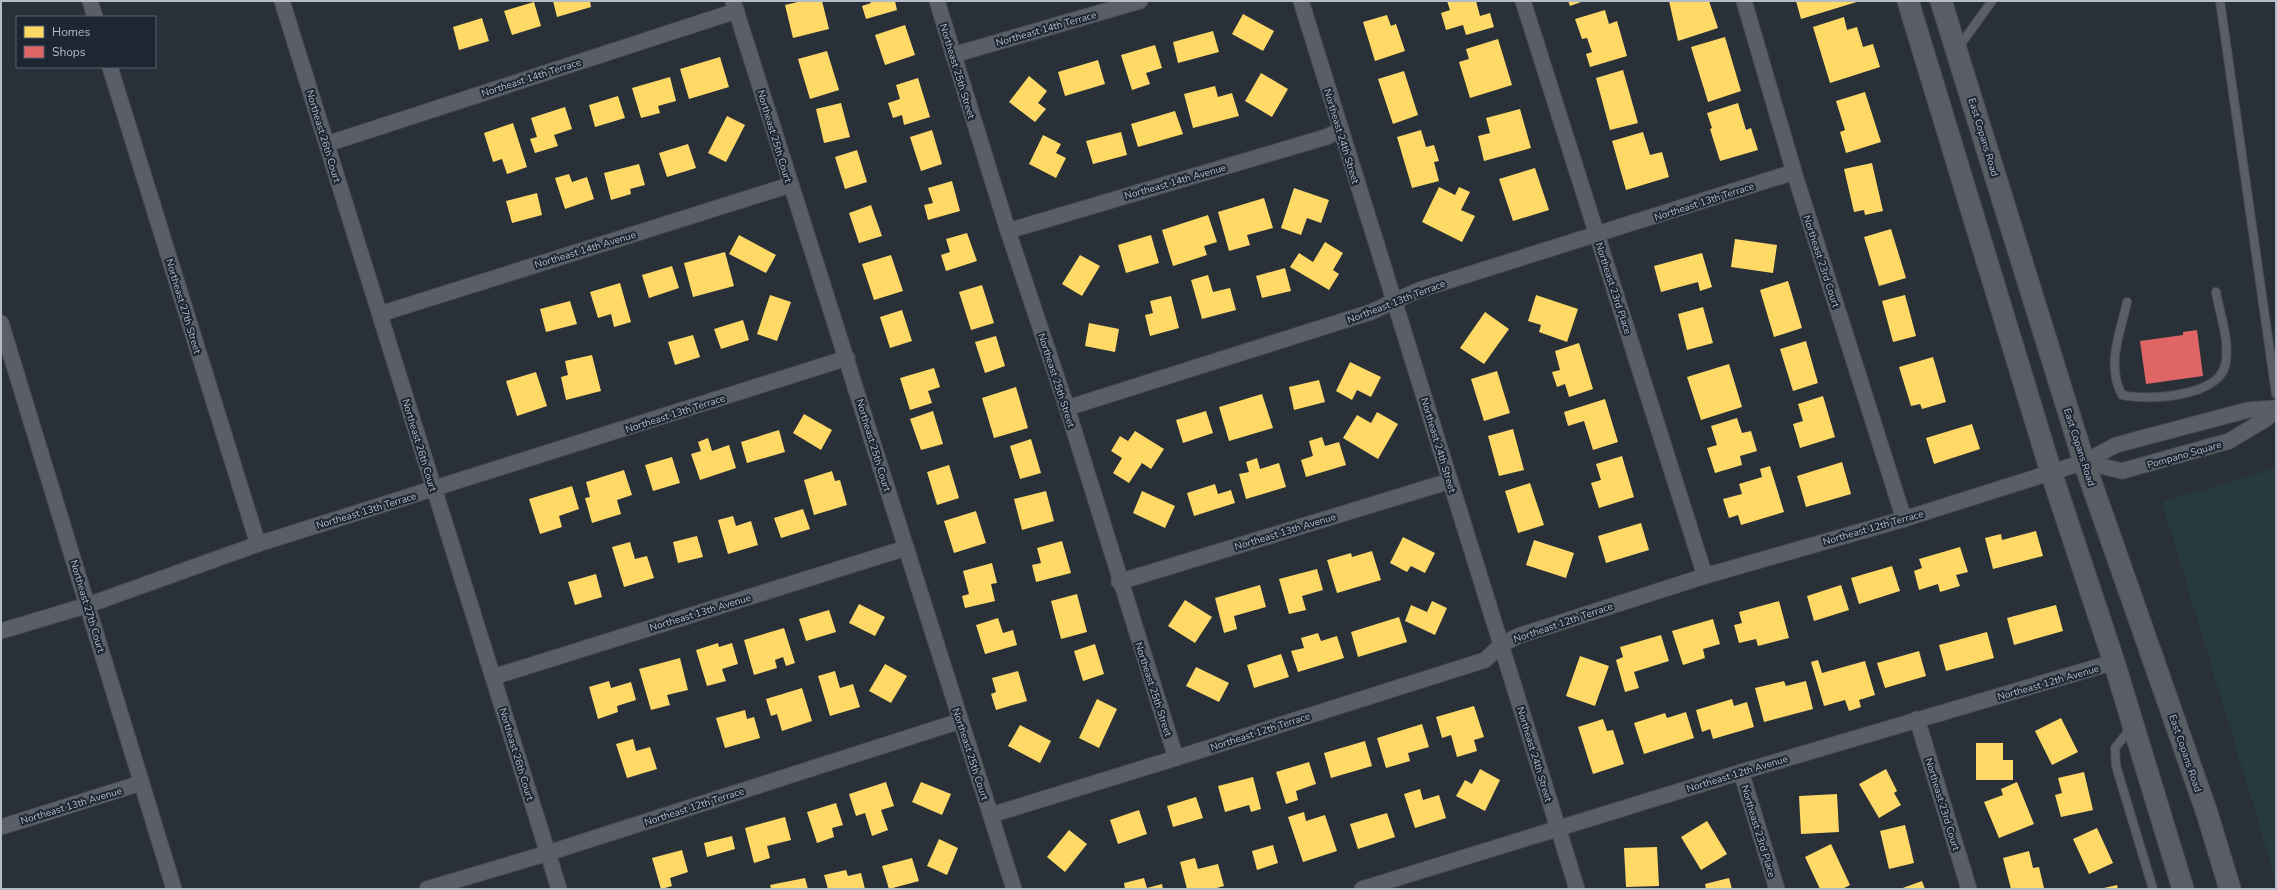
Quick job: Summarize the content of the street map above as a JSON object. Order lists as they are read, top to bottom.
{
  "streets": {
    "main road": ["East Copans Road"],
    "street": [
      "Northeast 14th Terrace",
      "Northeast 25th Street",
      "Northeast 26th Court",
      "Northeast 25th Court",
      "Northeast 24th Street",
      "Northeast 14th Avenue",
      "Northeast 13th Terrace",
      "Northeast 23rd Court",
      "Northeast 23rd Place",
      "Northeast 27th Street",
      "Pompano Square",
      "Northeast 12th Terrace",
      "Northeast 13th Avenue",
      "Northeast 27th Court",
      "Northeast 12th Avenue"
    ]
  },
  "crossings": [
    ["Northeast 14th Terrace", "Northeast 25th Street"],
    ["Northeast 14th Terrace", "Northeast 26th Court"],
    ["Northeast 14th Terrace", "Northeast 25th Court"],
    ["Northeast 25th Street", "Northeast 14th Avenue"],
    ["Northeast 25th Street", "Northeast 13th Terrace"],
    ["Northeast 25th Street", "Northeast 12th Terrace"],
    ["Northeast 25th Street", "Northeast 13th Avenue"],
    ["Northeast 26th Court", "Northeast 14th Avenue"],
    ["Northeast 26th Court", "Northeast 13th Terrace"],
    ["Northeast 26th Court", "Northeast 12th Terrace"],
    ["Northeast 26th Court", "Northeast 13th Avenue"],
    ["Northeast 25th Court", "Northeast 14th Avenue"],
    ["Northeast 25th Court", "Northeast 13th Terrace"],
    ["Northeast 25th Court", "Northeast 12th Terrace"],
    ["Northeast 25th Court", "Northeast 13th Avenue"],
    ["Northeast 24th Street", "Northeast 14th Avenue"],
    ["Northeast 24th Street", "Northeast 13th Terrace"],
    ["Northeast 24th Street", "Northeast 12th Terrace"],
    ["Northeast 24th Street", "Northeast 13th Avenue"],
    ["Northeast 24th Street", "Northeast 12th Avenue"],
    ["East Copans Road", "Pompano Square"],
    ["Northeast 13th Terrace", "Northeast 23rd Court"],
    ["Northeast 13th Terrace", "Northeast 23rd Place"],
    ["Northeast 13th Terrace", "Northeast 27th Street"],
    ["Northeast 13th Terrace", "Northeast 27th Court"],
    ["Northeast 23rd Court", "Northeast 12th Terrace"],
    ["Northeast 23rd Court", "Northeast 12th Avenue"],
    ["Northeast 23rd Place", "Northeast 12th Terrace"],
    ["Northeast 23rd Place", "Northeast 12th Avenue"],
    ["Pompano Square", "Northeast 12th Terrace"],
    ["Northeast 13th Avenue", "Northeast 27th Court"]
  ],
  "legend": ["Homes", "Shops"]
}
